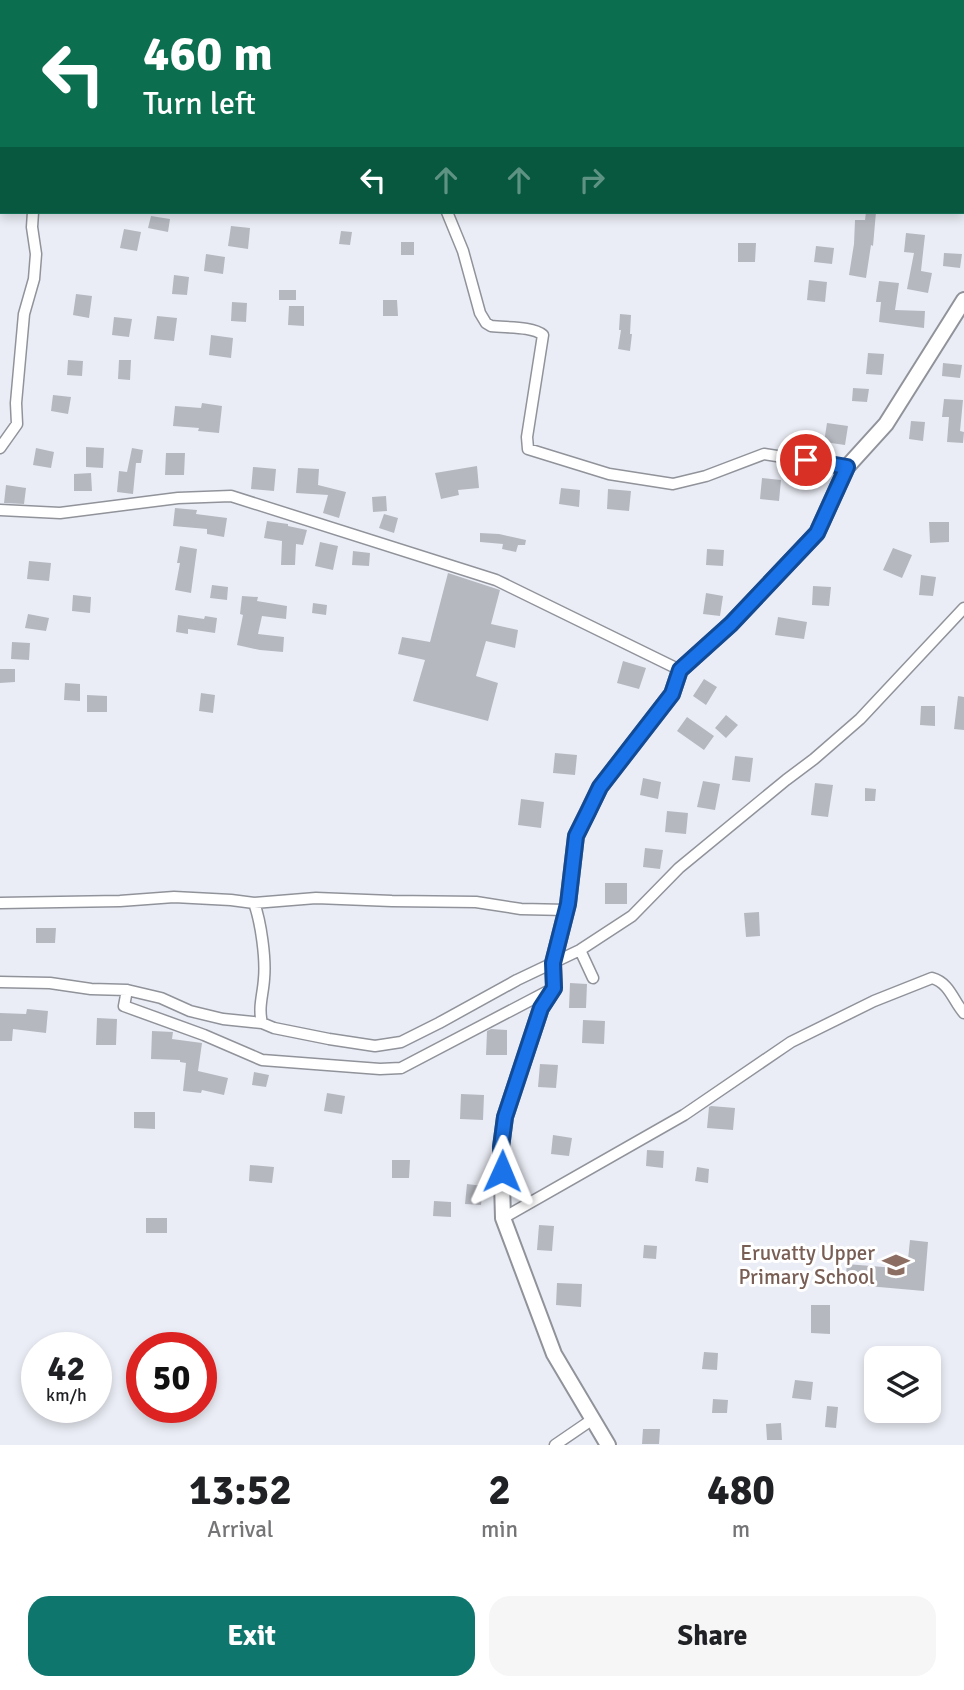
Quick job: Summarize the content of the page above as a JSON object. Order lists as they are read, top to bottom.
{
  "places": {
    "school or university": ["Eruvatty Upper Primary School"]
  },
  "page": {
    "turn": ["460 m", "Turn left"],
    "speed": "42 km/h",
    "limit": "50",
    "eta": [
      "13:52",
      "Arrival",
      "2",
      "min",
      "480",
      "m"
    ],
    "buttons": ["Exit", "Share"]
  }
}
